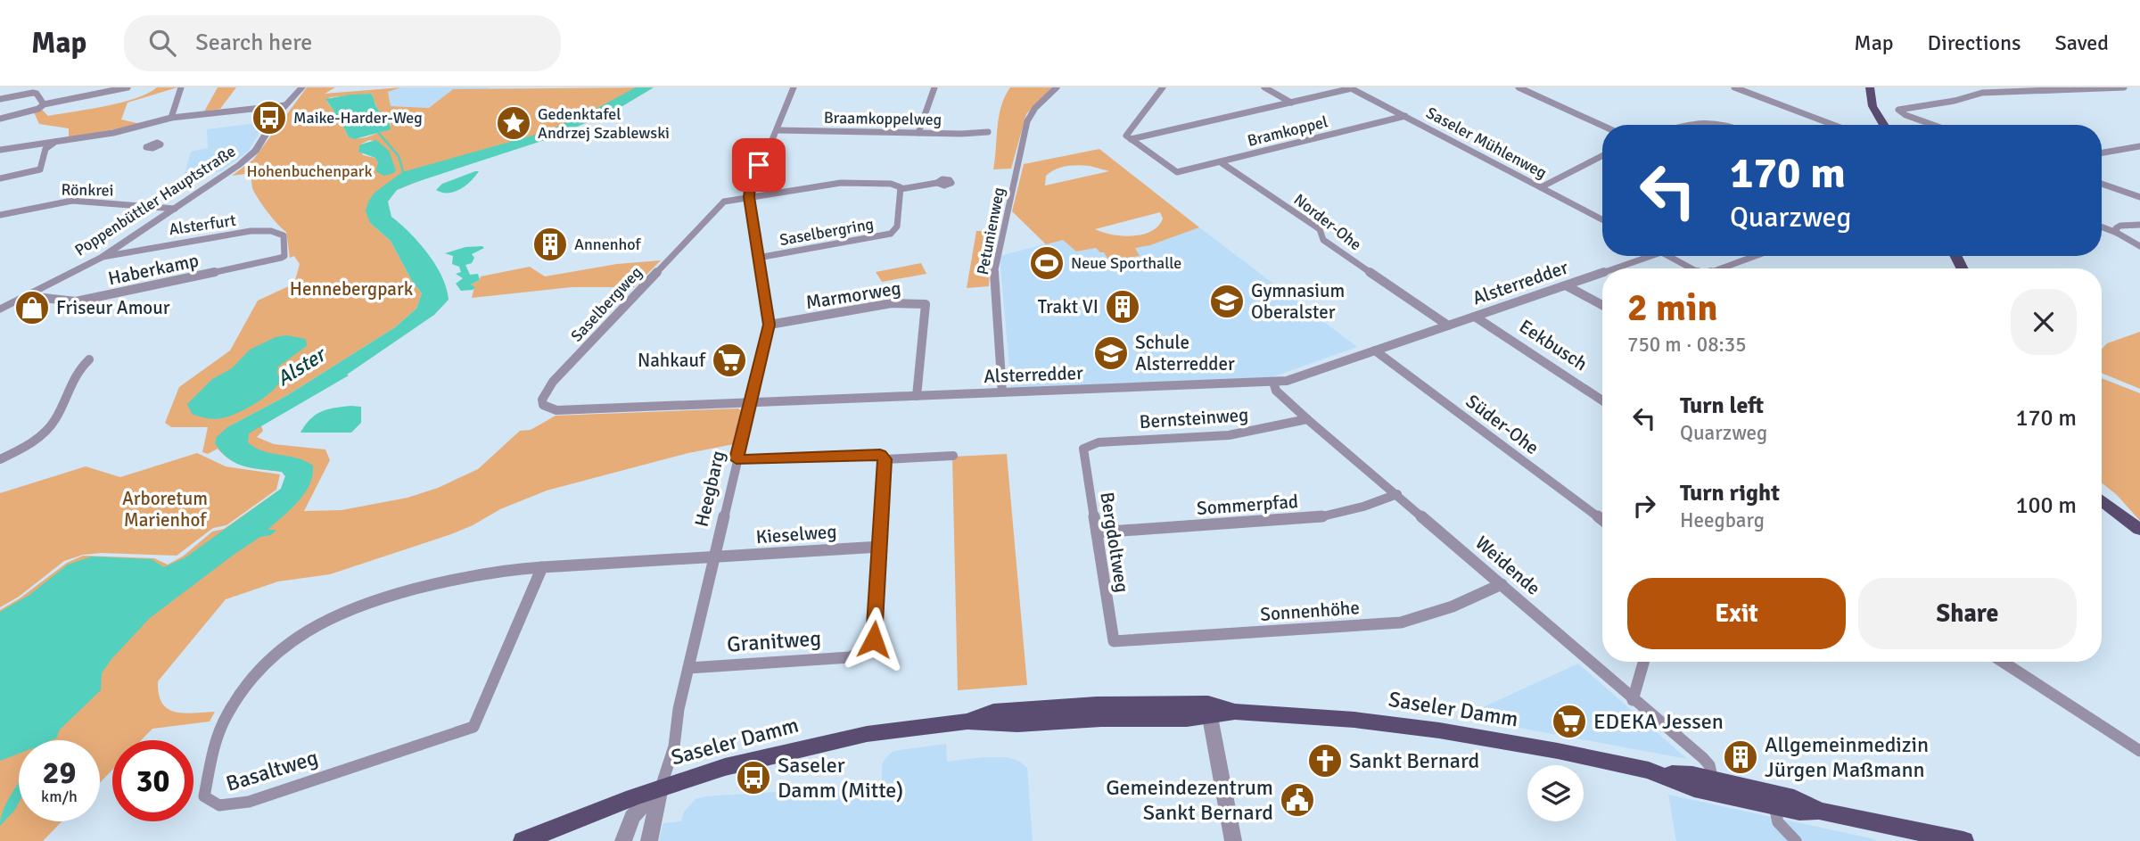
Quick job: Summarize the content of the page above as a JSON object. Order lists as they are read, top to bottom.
{
  "streets": {
    "main road": ["Saseler Damm"],
    "street": [
      "Braamkoppelweg",
      "Bramkoppel",
      "Saseler Mühlenweg",
      "Rönkrei",
      "Poppenbüttler Hauptstraße",
      "Norder-Ohe",
      "Alsterfurt",
      "Petunienweg",
      "Saselbergring",
      "Haberkamp",
      "Alsterredder",
      "Marmorweg",
      "Saselbergweg",
      "Eekbusch",
      "Bernsteinweg",
      "Süder-Ohe",
      "Heegbarg",
      "Sommerpfad",
      "Kieselweg",
      "Bergdoltweg",
      "Weidende",
      "Sonnenhöhe",
      "Granitweg",
      "Basaltweg"
    ]
  },
  "crossings": [
    ["Bramkoppel", "Saseler Mühlenweg"],
    ["Bramkoppel", "Norder-Ohe"],
    ["Rönkrei", "Poppenbüttler Hauptstraße"],
    ["Poppenbüttler Hauptstraße", "Alsterfurt"],
    ["Poppenbüttler Hauptstraße", "Haberkamp"],
    ["Norder-Ohe", "Alsterredder"],
    ["Alsterfurt", "Haberkamp"],
    ["Petunienweg", "Alsterredder"],
    ["Saselbergring", "Heegbarg"],
    ["Alsterredder", "Marmorweg"],
    ["Alsterredder", "Saselbergweg"],
    ["Alsterredder", "Eekbusch"],
    ["Alsterredder", "Süder-Ohe"],
    ["Alsterredder", "Heegbarg"],
    ["Alsterredder", "Weidende"],
    ["Marmorweg", "Heegbarg"],
    ["Saselbergweg", "Heegbarg"],
    ["Bernsteinweg", "Bergdoltweg"],
    ["Bernsteinweg", "Weidende"],
    ["Heegbarg", "Kieselweg"],
    ["Heegbarg", "Granitweg"],
    ["Heegbarg", "Saseler Damm"],
    ["Heegbarg", "Basaltweg"],
    ["Sommerpfad", "Bergdoltweg"],
    ["Sommerpfad", "Weidende"],
    ["Kieselweg", "Granitweg"],
    ["Kieselweg", "Basaltweg"],
    ["Bergdoltweg", "Sonnenhöhe"],
    ["Weidende", "Sonnenhöhe"],
    ["Weidende", "Saseler Damm"]
  ],
  "water": ["Alster"],
  "parks": ["Hohenbuchenpark", "Hennebergpark", "Arboretum Marienhof"],
  "places": {
    "bus stop": ["Maike-Harder-Weg", "Saseler Damm (Mitte)"],
    "place": ["Gedenktafel Andrzej Szablewski"],
    "building": ["Annenhof", "Trakt VI", "Allgemeinmedizin Jürgen Maßmann"],
    "sports": ["Neue Sporthalle"],
    "school or university": ["Gymnasium Oberalster", "Schule Alsterredder"],
    "shop": ["Friseur Amour"],
    "supermarket": ["Nahkauf", "EDEKA Jessen"],
    "church": ["Sankt Bernard"],
    "public building": ["Gemeindezentrum Sankt Bernard"]
  },
  "page": {
    "header": "Map",
    "search": "Search here",
    "nav": ["Map", "Directions", "Saved"],
    "turn": ["170 m", "Quarzweg"],
    "heading": ["2 min", "750 m · 08:35"],
    "list": [
      {
        "name": "Turn left",
        "note": "Quarzweg",
        "value": "170 m"
      },
      {
        "name": "Turn right",
        "note": "Heegbarg",
        "value": "100 m"
      }
    ],
    "buttons": ["Exit", "Share"],
    "speed": "29 km/h",
    "limit": "30"
  }
}
